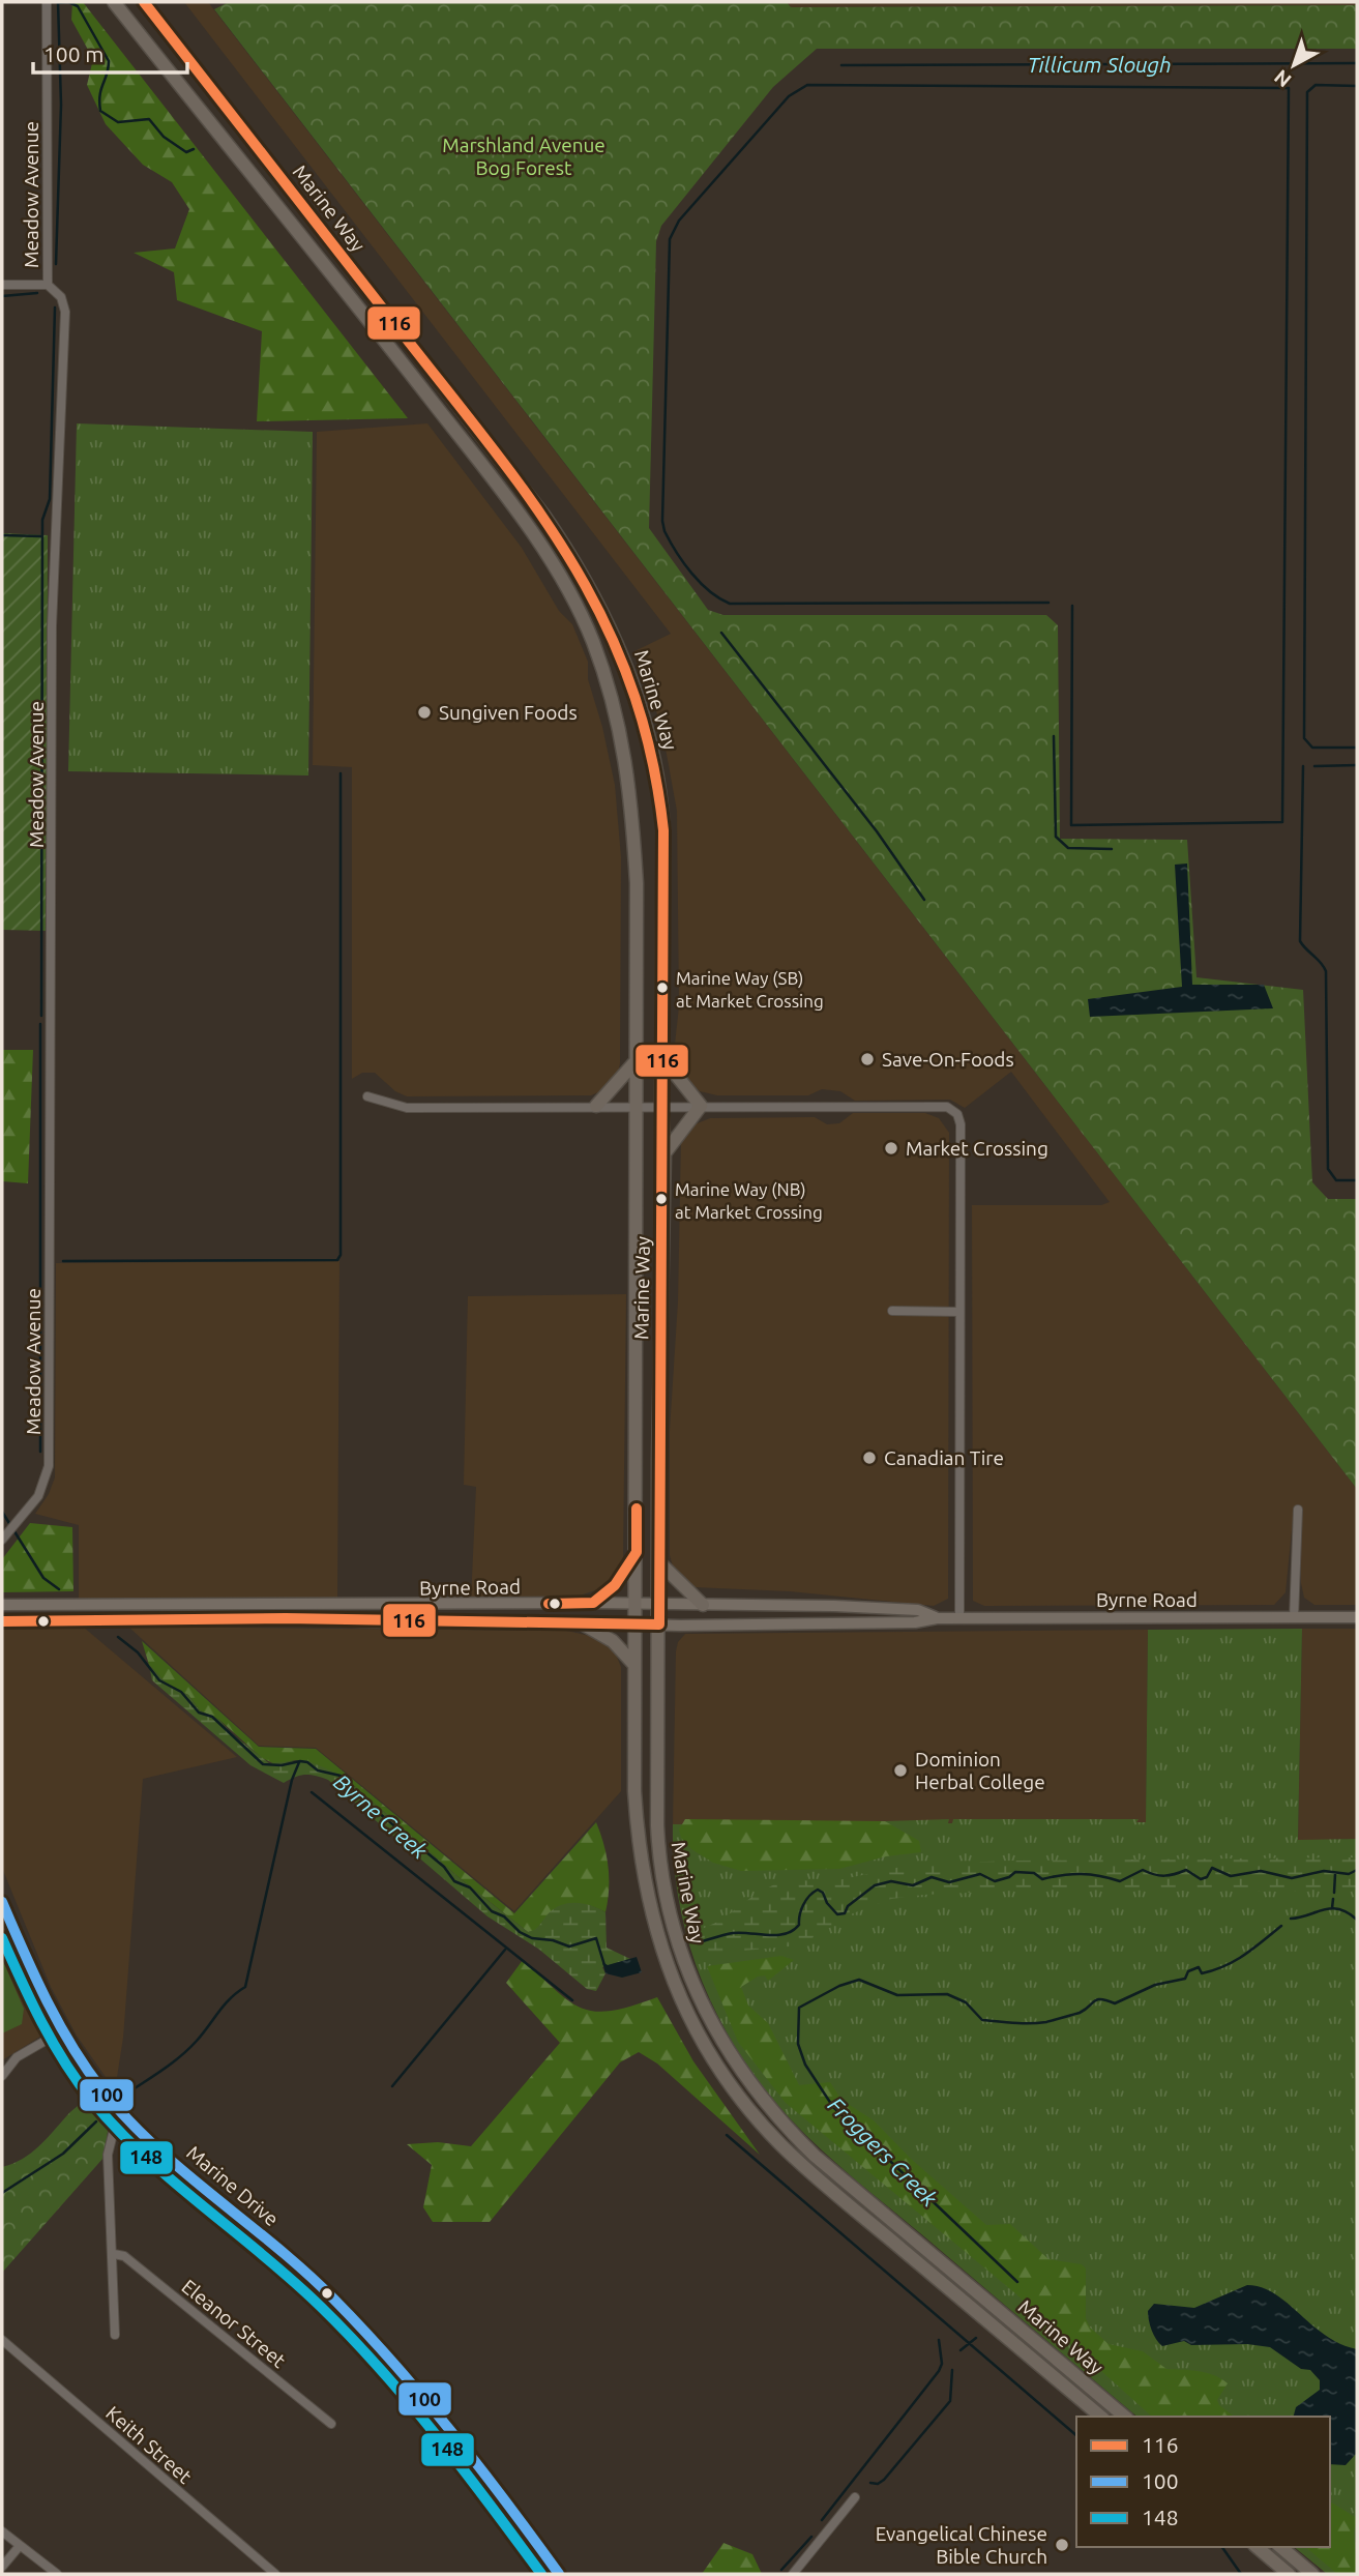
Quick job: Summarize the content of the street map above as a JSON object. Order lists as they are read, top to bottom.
{
  "streets": {
    "main road": ["Marine Way"],
    "street": [
      "Meadow Avenue",
      "Byrne Road",
      "Marine Drive",
      "Eleanor Street",
      "Keith Street"
    ]
  },
  "crossings": [
    ["Marine Way", "Byrne Road"]
  ],
  "water": ["Tillicum Slough", "Byrne Creek", "Froggers Creek"],
  "parks": ["Marshland Avenue Bog Forest"],
  "places": [
    "Sungiven Foods",
    "Marine Way (SB) at Market Crossing",
    "Save-On-Foods",
    "Market Crossing",
    "Marine Way (NB) at Market Crossing",
    "Canadian Tire",
    "Dominion Herbal College",
    "Evangelical Chinese Bible Church"
  ],
  "lines": ["transit line 116", "transit line 100", "transit line 148"],
  "legend": ["116", "100", "148"],
  "scale_bar": "100 m",
  "north": "bottom left"
}
